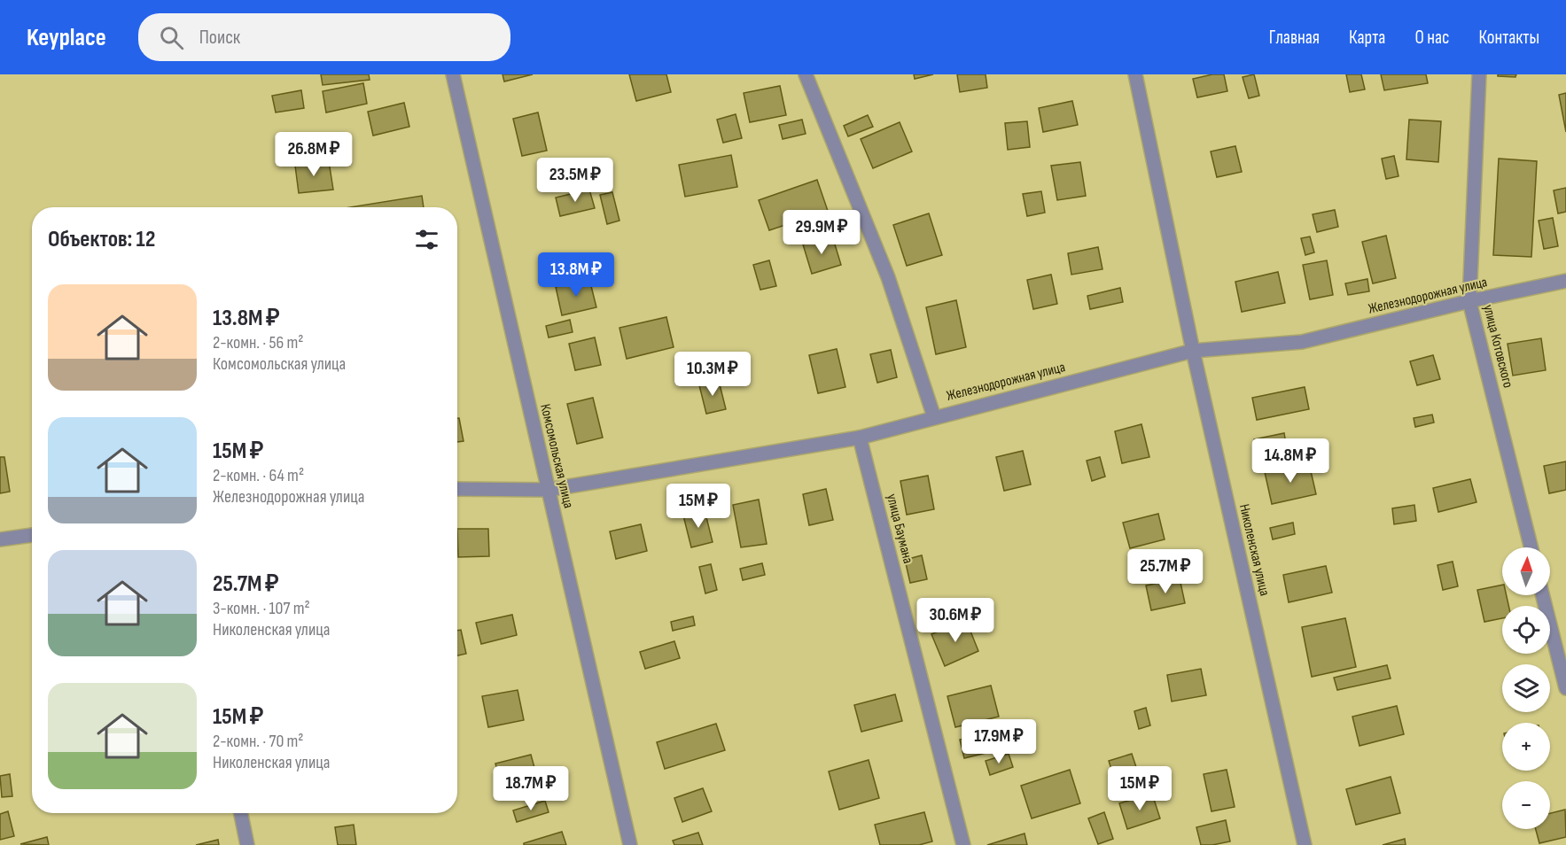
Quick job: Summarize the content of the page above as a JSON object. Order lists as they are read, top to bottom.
{
  "streets": {
    "street": [
      "Железнодорожная улица",
      "улица Котовского",
      "Комсомольская улица",
      "улица Баумана",
      "Николенская улица"
    ]
  },
  "crossings": [
    ["Железнодорожная улица", "улица Котовского"],
    ["Железнодорожная улица", "Комсомольская улица"],
    ["Железнодорожная улица", "улица Баумана"],
    ["Железнодорожная улица", "Николенская улица"]
  ],
  "north": "top",
  "page": {
    "header": "Keyplace",
    "search": "Поиск",
    "nav": [
      "Главная",
      "Карта",
      "О нас",
      "Контакты"
    ],
    "price": [
      "26.8M ₽",
      "23.5M ₽",
      "29.9M ₽",
      "13.8M ₽",
      "10.3M ₽",
      "14.8M ₽",
      "15M ₽",
      "25.7M ₽",
      "30.6M ₽",
      "17.9M ₽",
      "18.7M ₽",
      "15M ₽"
    ],
    "heading": "Объектов: 12",
    "list": [
      {
        "name": "13.8M ₽",
        "note": "2-комн. · 56 m² · Комсомольская улица"
      },
      {
        "name": "15M ₽",
        "note": "2-комн. · 64 m² · Железнодорожная улица"
      },
      {
        "name": "25.7M ₽",
        "note": "3-комн. · 107 m² · Николенская улица"
      },
      {
        "name": "15M ₽",
        "note": "2-комн. · 70 m² · Николенская улица"
      }
    ],
    "map_buttons": ["+", "−"]
  }
}
